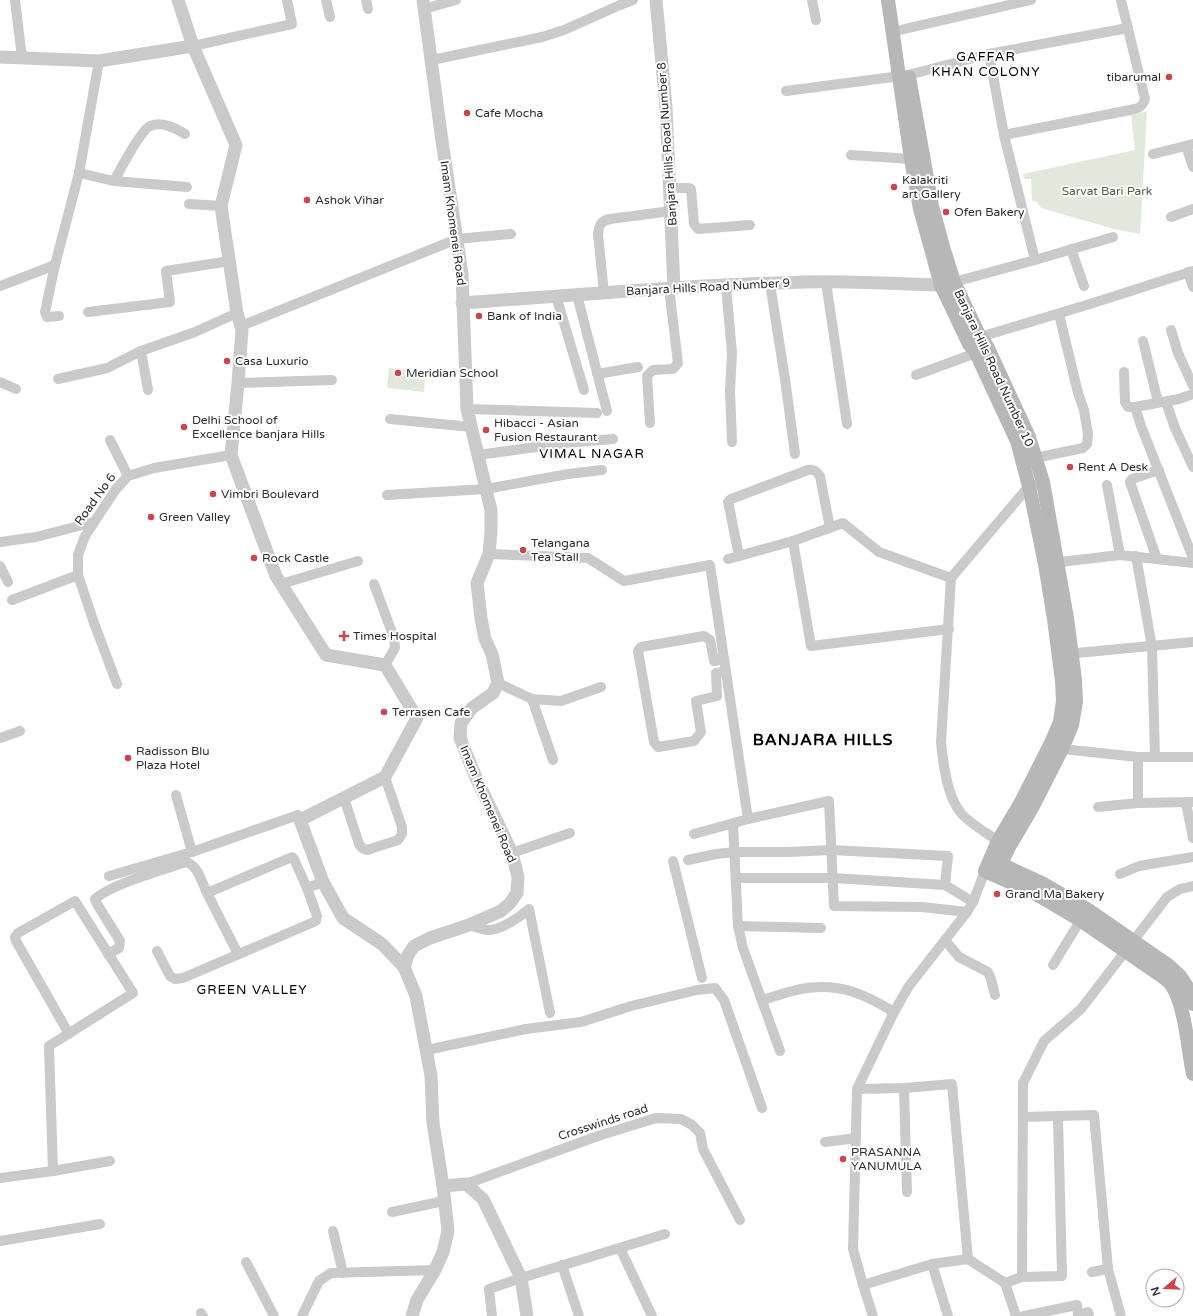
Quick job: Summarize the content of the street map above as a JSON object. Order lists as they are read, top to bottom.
{
  "streets": {
    "main road": ["Banjara Hills Road Number 10"],
    "street": [
      "Banjara Hills Road Number 8",
      "Imam Khomenei Road",
      "Banjara Hills Road Number 9",
      "Road No 6",
      "Crosswinds road"
    ]
  },
  "crossings": [
    ["Banjara Hills Road Number 8", "Banjara Hills Road Number 9"],
    ["Imam Khomenei Road", "Banjara Hills Road Number 9"],
    ["Banjara Hills Road Number 9", "Banjara Hills Road Number 10"]
  ],
  "districts": [
    "GAFFAR KHAN COLONY",
    "VIMAL NAGAR",
    "BANJARA HILLS",
    "GREEN VALLEY"
  ],
  "parks": ["Sarvat Bari Park"],
  "places": {
    "other": [
      "tibarumal",
      "Cafe Mocha",
      "Kalakriti art Gallery",
      "Ashok Vihar",
      "Ofen Bakery",
      "Bank of India",
      "Casa Luxurio",
      "Meridian School",
      "Delhi School of Excellence banjara Hills",
      "Hibacci - Asian Fusion Restaurant",
      "Rent A Desk",
      "Vimbri Boulevard",
      "Green Valley",
      "Telangana Tea Stall",
      "Rock Castle",
      "Terrasen Cafe",
      "Radisson Blu Plaza Hotel",
      "Grand Ma Bakery",
      "PRASANNA YANUMULA"
    ],
    "health": ["Times Hospital"]
  },
  "north": "left"
}
